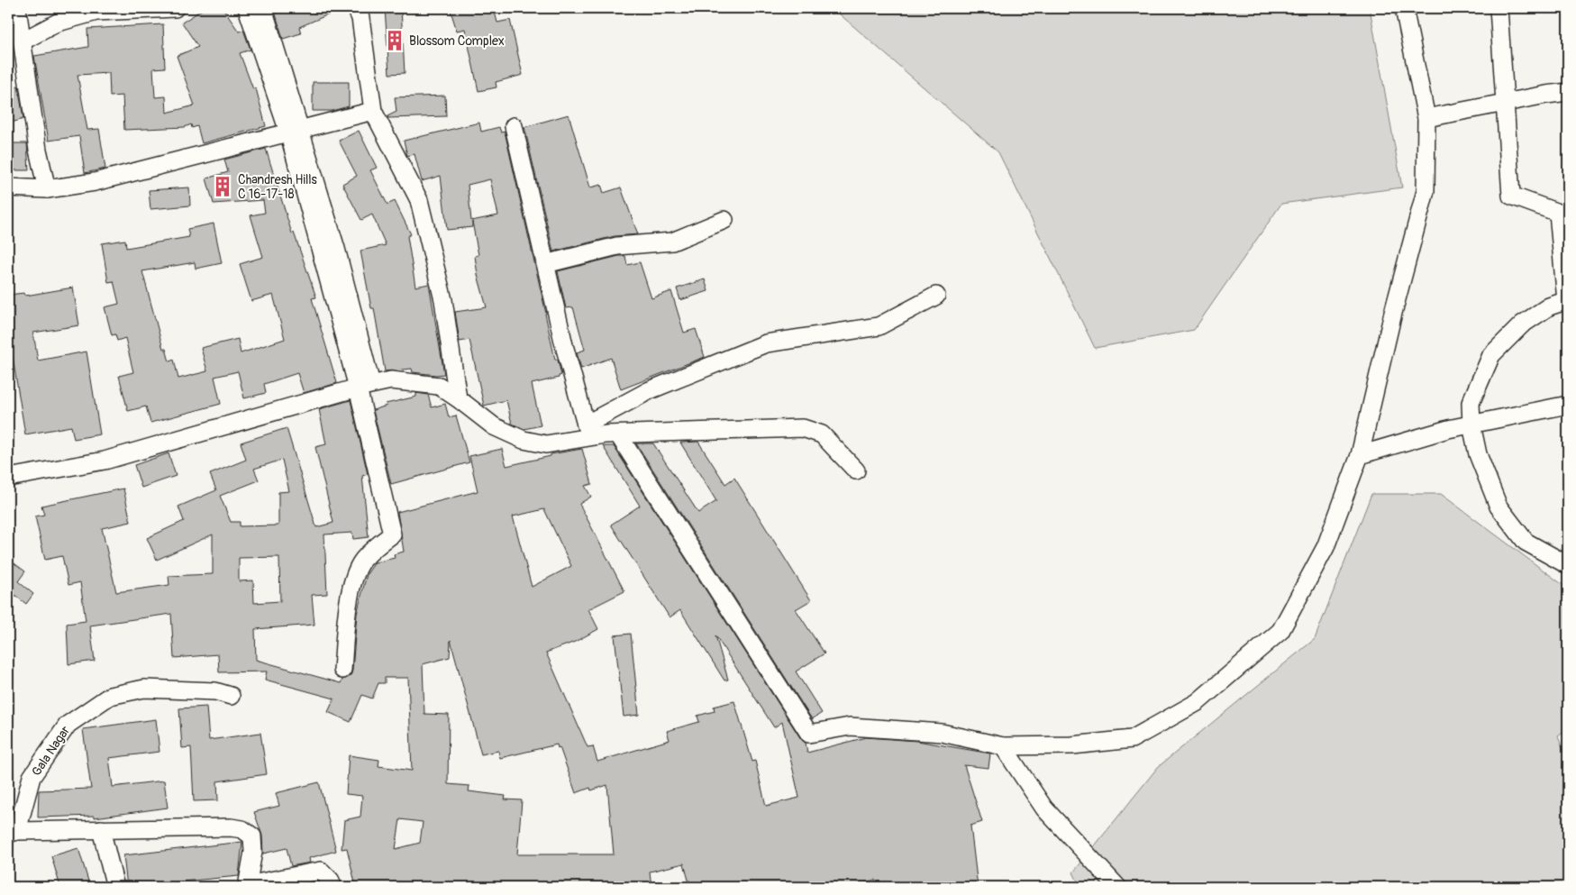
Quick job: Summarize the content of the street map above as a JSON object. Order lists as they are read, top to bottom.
{
  "streets": {
    "street": ["Gala Nagar"]
  },
  "places": {
    "building": ["Blossom Complex", "Chandresh Hills C 16-17-18"]
  }
}
